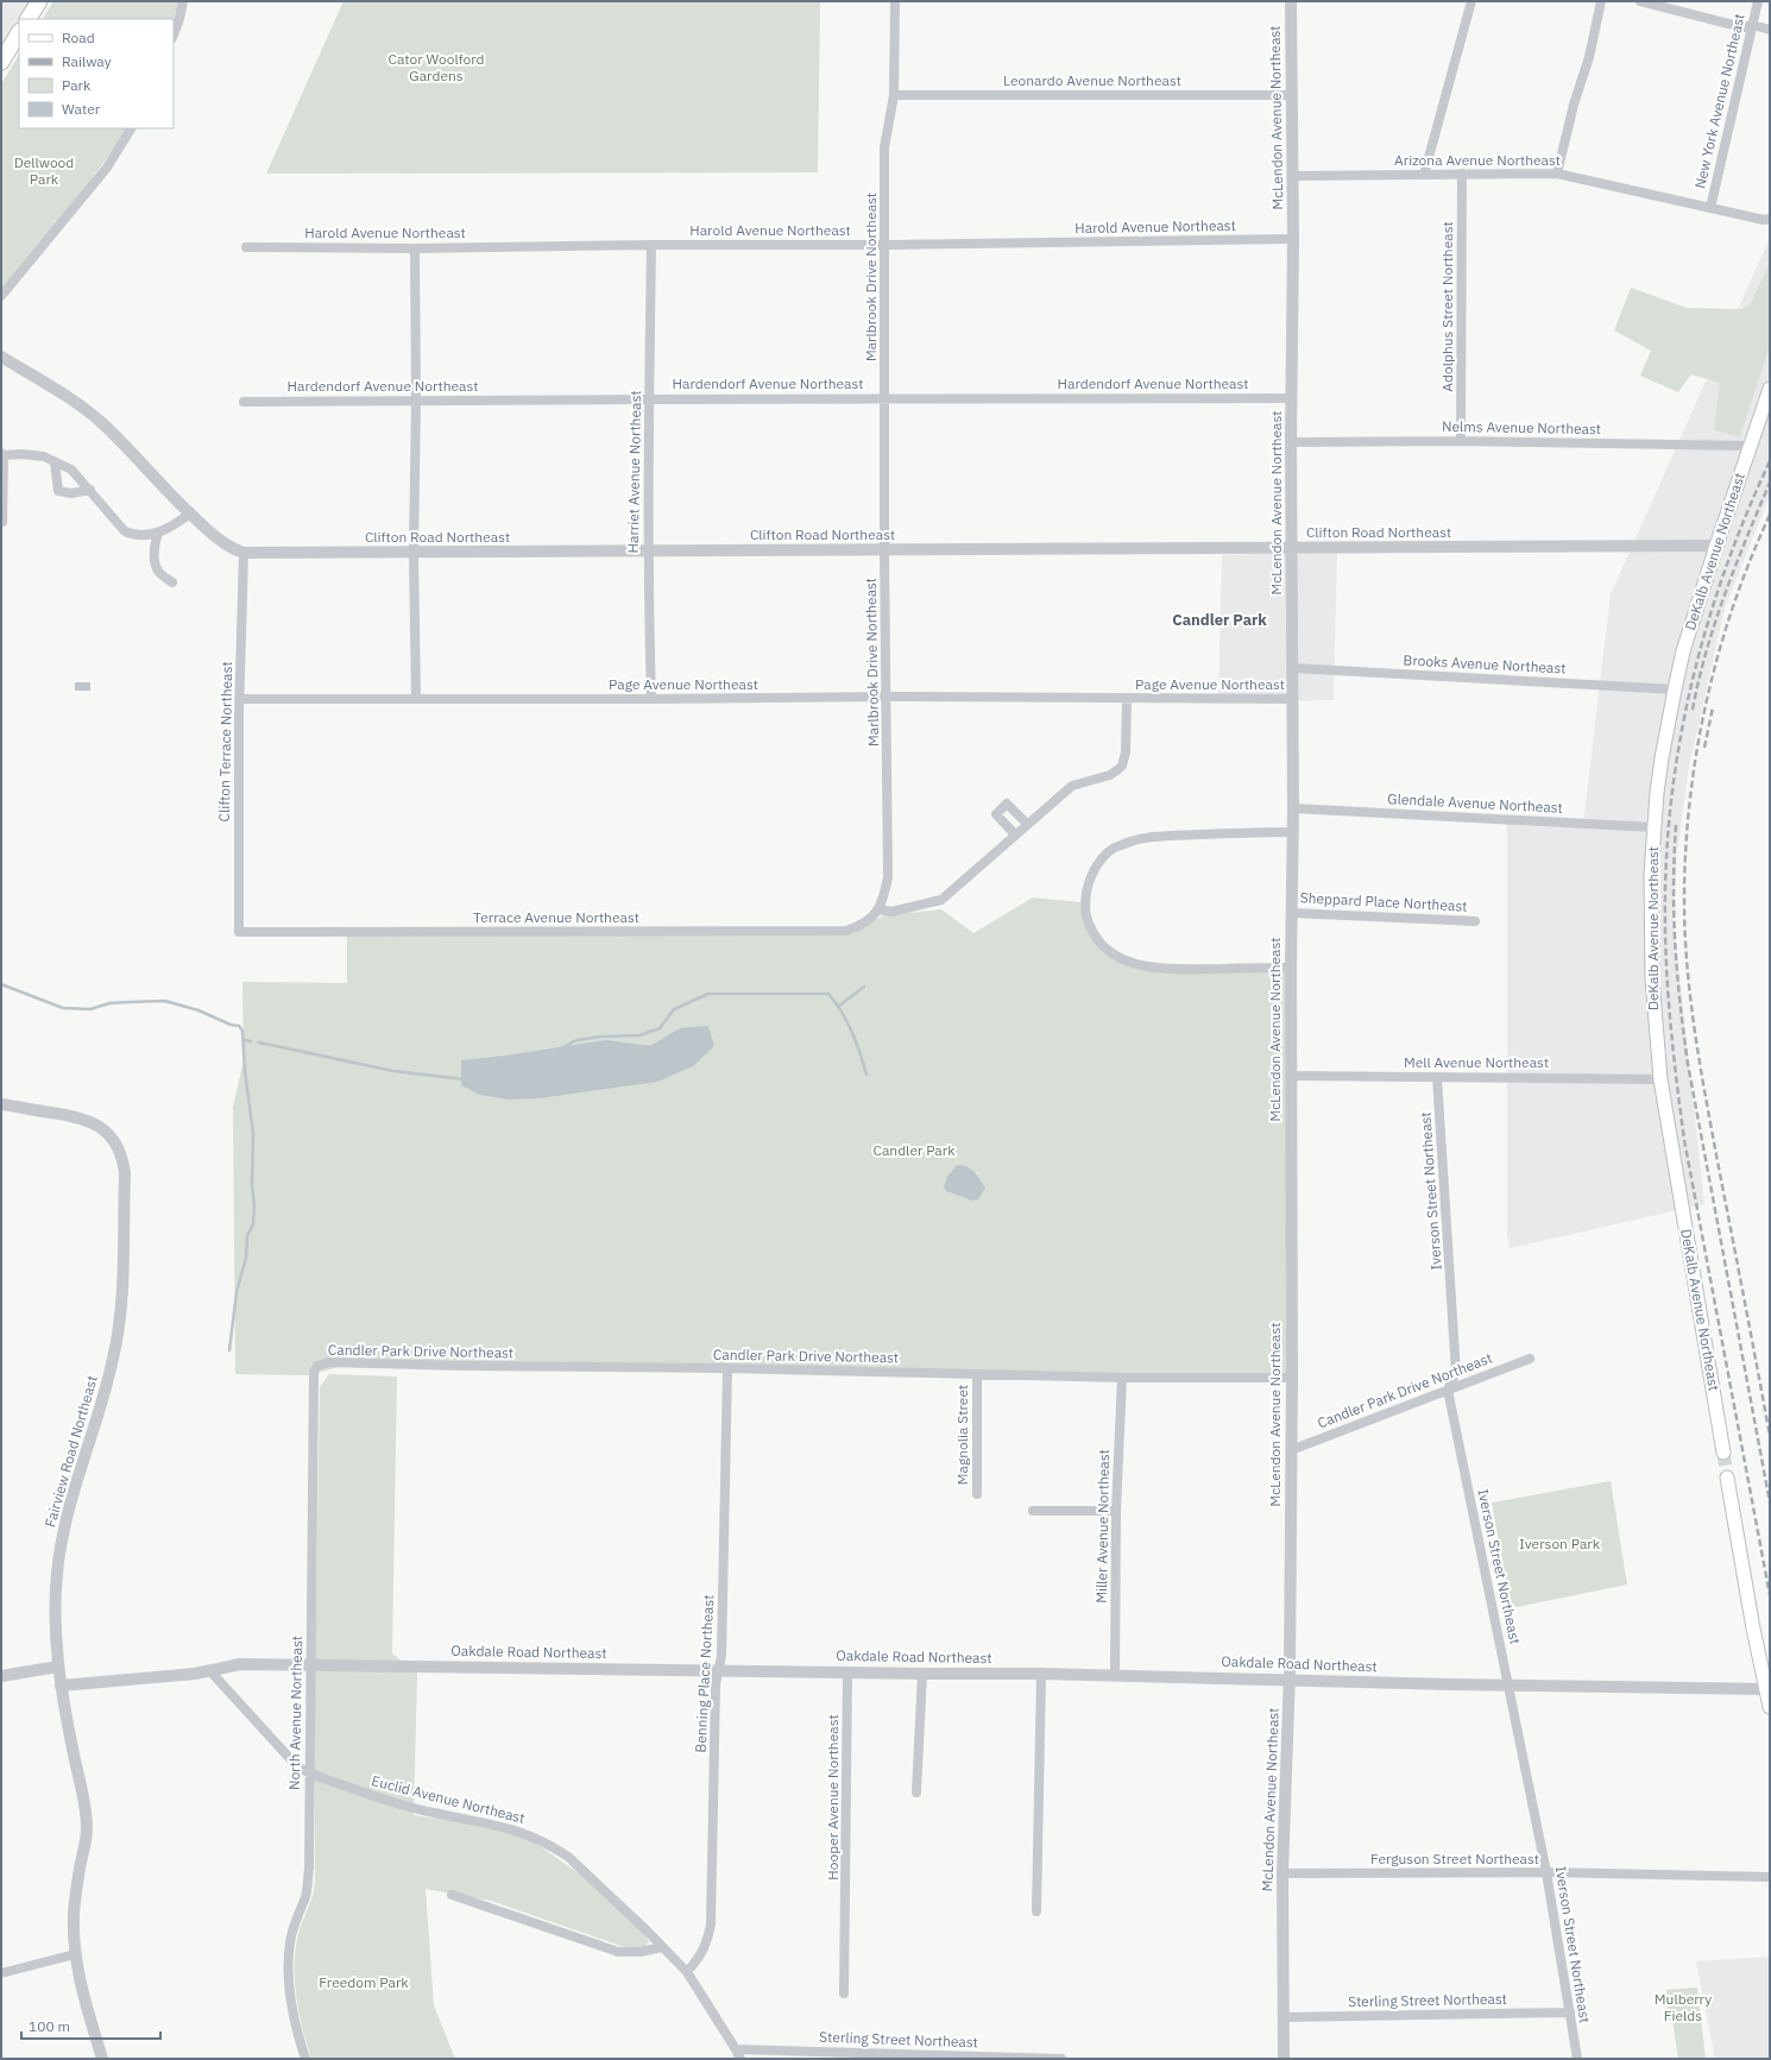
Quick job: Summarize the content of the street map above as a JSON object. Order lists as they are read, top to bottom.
{
  "streets": {
    "main road": ["DeKalb Avenue Northeast"],
    "street": [
      "Leonardo Avenue Northeast",
      "New York Avenue Northeast",
      "McLendon Avenue Northeast",
      "Arizona Avenue Northeast",
      "Harold Avenue Northeast",
      "Marlbrook Drive Northeast",
      "Adolphus Street Northeast",
      "Hardendorf Avenue Northeast",
      "Nelms Avenue Northeast",
      "Harriet Avenue Northeast",
      "Clifton Road Northeast",
      "Brooks Avenue Northeast",
      "Page Avenue Northeast",
      "Clifton Terrace Northeast",
      "Glendale Avenue Northeast",
      "Sheppard Place Northeast",
      "Terrace Avenue Northeast",
      "Mell Avenue Northeast",
      "Iverson Street Northeast",
      "Candler Park Drive Northeast",
      "Magnolia Street",
      "Fairview Road Northeast",
      "Miller Avenue Northeast",
      "Oakdale Road Northeast",
      "Benning Place Northeast",
      "North Avenue Northeast",
      "Hooper Avenue Northeast",
      "Euclid Avenue Northeast",
      "Ferguson Street Northeast",
      "Sterling Street Northeast"
    ]
  },
  "crossings": [
    ["Leonardo Avenue Northeast", "McLendon Avenue Northeast"],
    ["Leonardo Avenue Northeast", "Marlbrook Drive Northeast"],
    ["New York Avenue Northeast", "Arizona Avenue Northeast"],
    ["McLendon Avenue Northeast", "Arizona Avenue Northeast"],
    ["McLendon Avenue Northeast", "Harold Avenue Northeast"],
    ["McLendon Avenue Northeast", "Hardendorf Avenue Northeast"],
    ["McLendon Avenue Northeast", "Nelms Avenue Northeast"],
    ["McLendon Avenue Northeast", "Clifton Road Northeast"],
    ["McLendon Avenue Northeast", "Brooks Avenue Northeast"],
    ["McLendon Avenue Northeast", "Page Avenue Northeast"],
    ["McLendon Avenue Northeast", "Glendale Avenue Northeast"],
    ["McLendon Avenue Northeast", "Sheppard Place Northeast"],
    ["McLendon Avenue Northeast", "Mell Avenue Northeast"],
    ["McLendon Avenue Northeast", "Candler Park Drive Northeast"],
    ["McLendon Avenue Northeast", "Oakdale Road Northeast"],
    ["McLendon Avenue Northeast", "Ferguson Street Northeast"],
    ["McLendon Avenue Northeast", "Sterling Street Northeast"],
    ["Arizona Avenue Northeast", "Adolphus Street Northeast"],
    ["Harold Avenue Northeast", "Marlbrook Drive Northeast"],
    ["Harold Avenue Northeast", "Harriet Avenue Northeast"],
    ["Marlbrook Drive Northeast", "Hardendorf Avenue Northeast"],
    ["Marlbrook Drive Northeast", "Clifton Road Northeast"],
    ["Marlbrook Drive Northeast", "Page Avenue Northeast"],
    ["Marlbrook Drive Northeast", "Terrace Avenue Northeast"],
    ["Adolphus Street Northeast", "Nelms Avenue Northeast"],
    ["Hardendorf Avenue Northeast", "Harriet Avenue Northeast"],
    ["Nelms Avenue Northeast", "DeKalb Avenue Northeast"],
    ["Harriet Avenue Northeast", "Clifton Road Northeast"],
    ["Harriet Avenue Northeast", "Page Avenue Northeast"],
    ["Clifton Road Northeast", "DeKalb Avenue Northeast"],
    ["Clifton Road Northeast", "Clifton Terrace Northeast"],
    ["DeKalb Avenue Northeast", "Brooks Avenue Northeast"],
    ["DeKalb Avenue Northeast", "Glendale Avenue Northeast"],
    ["DeKalb Avenue Northeast", "Mell Avenue Northeast"],
    ["Page Avenue Northeast", "Clifton Terrace Northeast"],
    ["Page Avenue Northeast", "Terrace Avenue Northeast"],
    ["Clifton Terrace Northeast", "Terrace Avenue Northeast"],
    ["Mell Avenue Northeast", "Iverson Street Northeast"],
    ["Iverson Street Northeast", "Candler Park Drive Northeast"],
    ["Iverson Street Northeast", "Oakdale Road Northeast"],
    ["Iverson Street Northeast", "Ferguson Street Northeast"],
    ["Iverson Street Northeast", "Sterling Street Northeast"],
    ["Candler Park Drive Northeast", "Magnolia Street"],
    ["Candler Park Drive Northeast", "Miller Avenue Northeast"],
    ["Candler Park Drive Northeast", "Benning Place Northeast"],
    ["Candler Park Drive Northeast", "North Avenue Northeast"],
    ["Fairview Road Northeast", "Oakdale Road Northeast"],
    ["Miller Avenue Northeast", "Oakdale Road Northeast"],
    ["Oakdale Road Northeast", "Benning Place Northeast"],
    ["Oakdale Road Northeast", "North Avenue Northeast"],
    ["Oakdale Road Northeast", "Hooper Avenue Northeast"],
    ["Oakdale Road Northeast", "Euclid Avenue Northeast"],
    ["Benning Place Northeast", "Euclid Avenue Northeast"],
    ["North Avenue Northeast", "Euclid Avenue Northeast"],
    ["Euclid Avenue Northeast", "Sterling Street Northeast"]
  ],
  "districts": ["Candler Park"],
  "parks": [
    "Cator Woolford Gardens",
    "Dellwood Park",
    "Candler Park",
    "Iverson Park",
    "Freedom Park",
    "Mulberry Fields"
  ],
  "legend": [
    "Road",
    "Railway",
    "Park",
    "Water"
  ],
  "scale_bar": "100 m"
}
